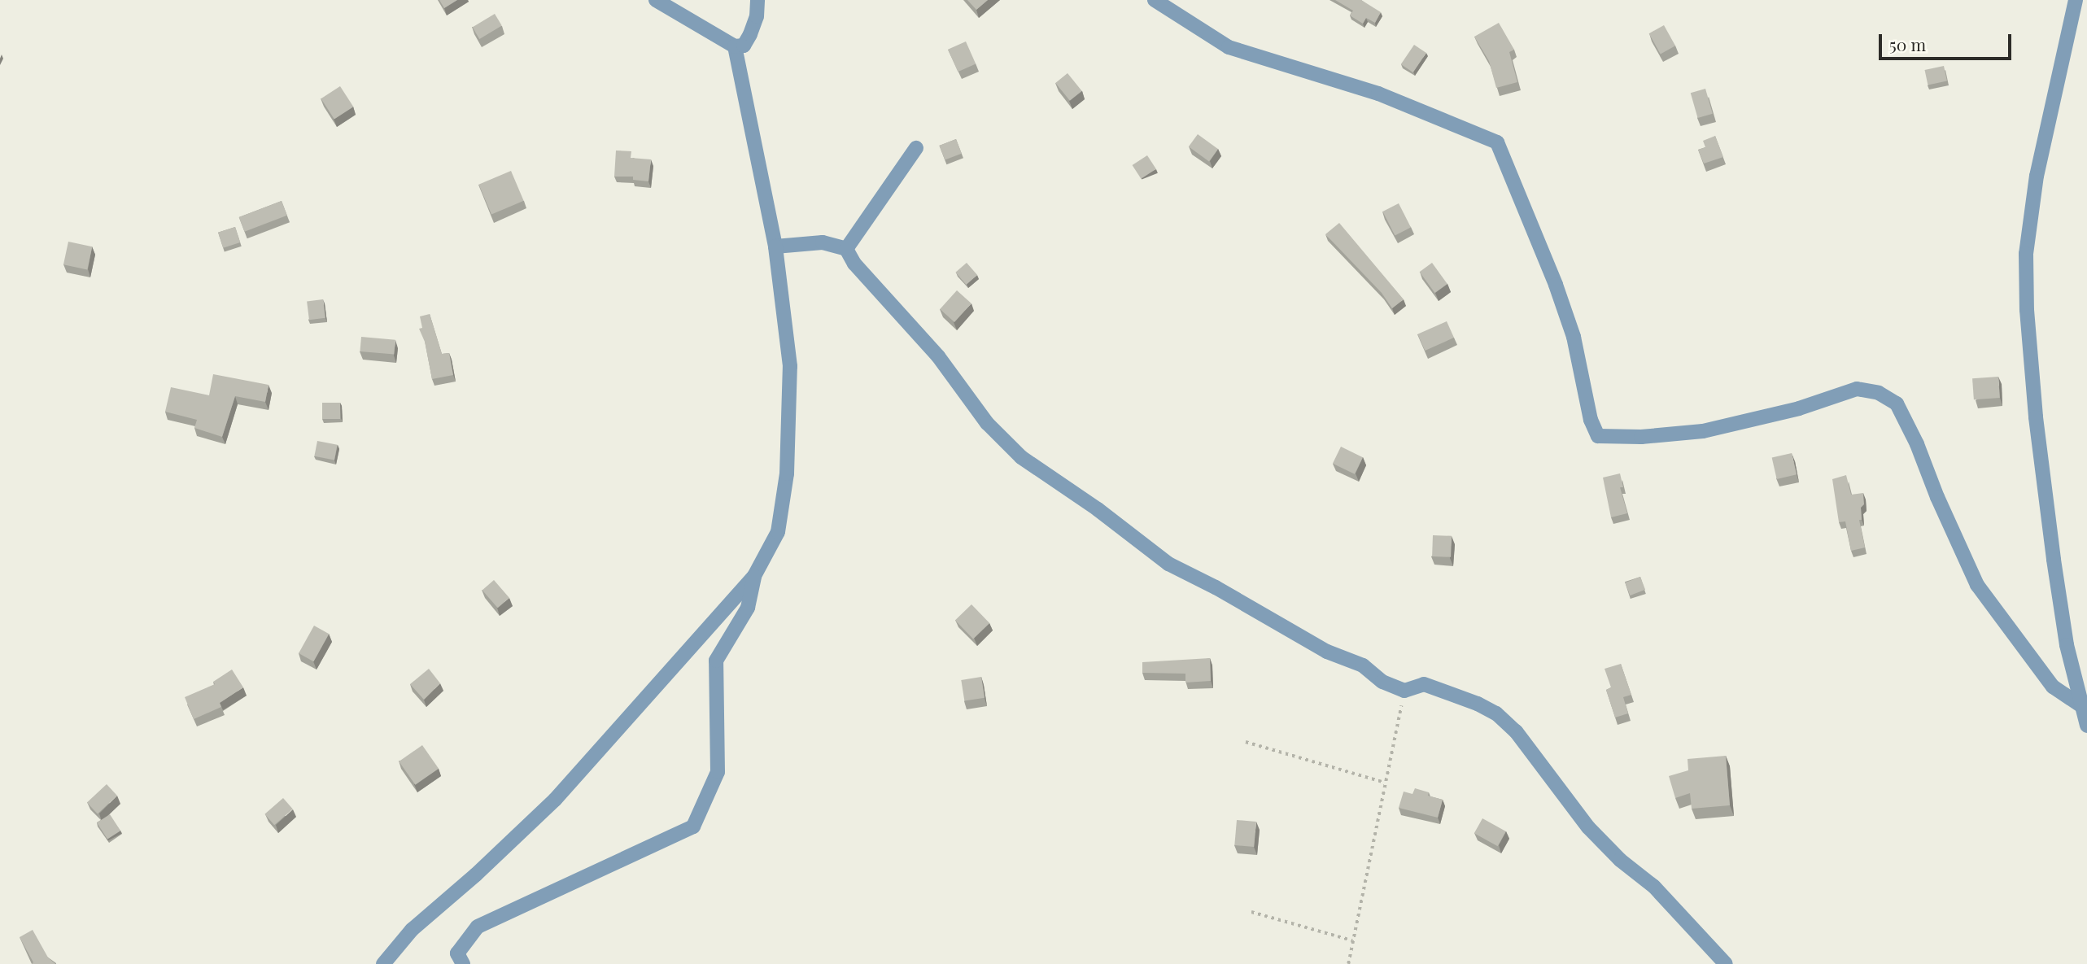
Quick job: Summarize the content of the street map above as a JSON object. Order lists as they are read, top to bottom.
{
  "scale_bar": "50 m"
}
